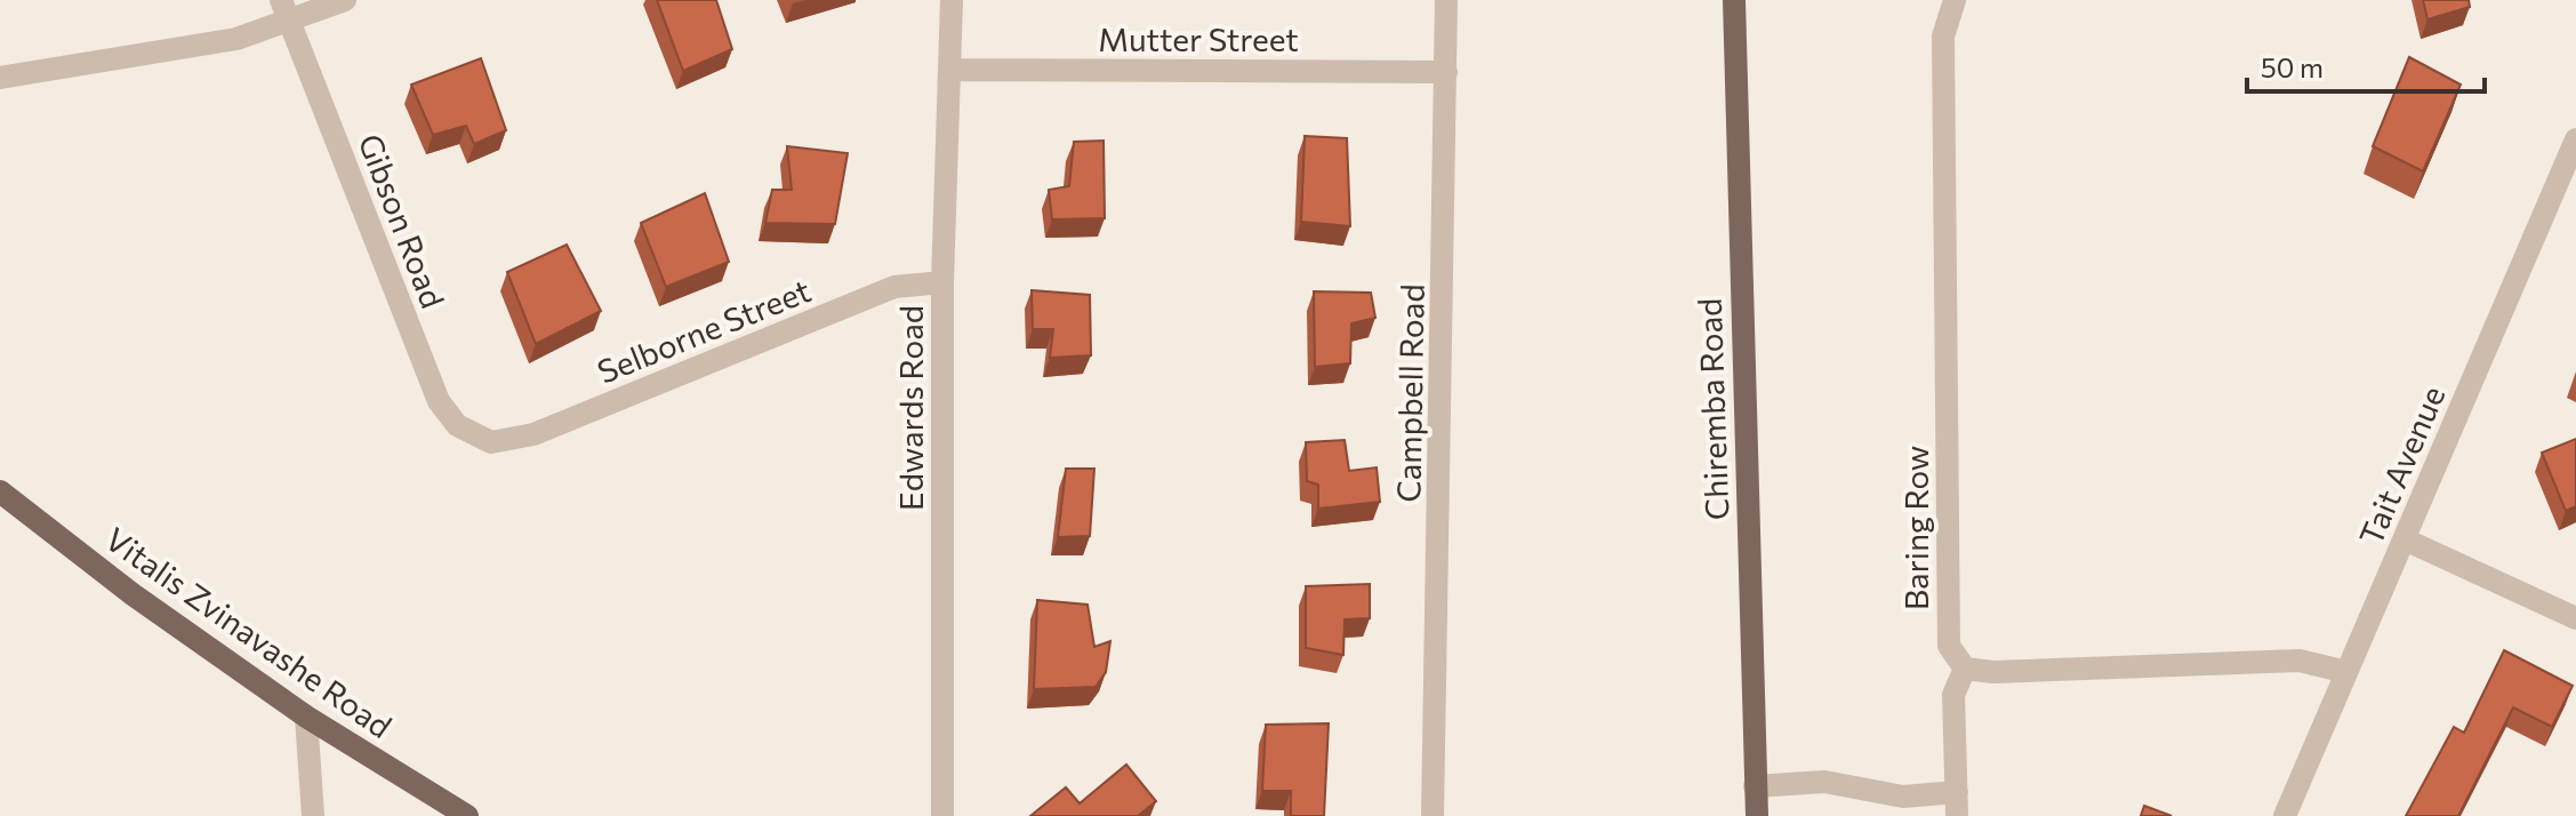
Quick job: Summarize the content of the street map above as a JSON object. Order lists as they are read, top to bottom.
{
  "streets": {
    "main road": ["Chiremba Road", "Vitalis Zvinavashe Road"],
    "street": [
      "Mutter Street",
      "Gibson Road",
      "Selborne Street",
      "Campbell Road",
      "Edwards Road",
      "Tait Avenue",
      "Baring Row"
    ]
  },
  "crossings": [
    ["Mutter Street", "Campbell Road"],
    ["Mutter Street", "Edwards Road"],
    ["Gibson Road", "Selborne Street"],
    ["Selborne Street", "Edwards Road"]
  ],
  "scale_bar": "50 m"
}
